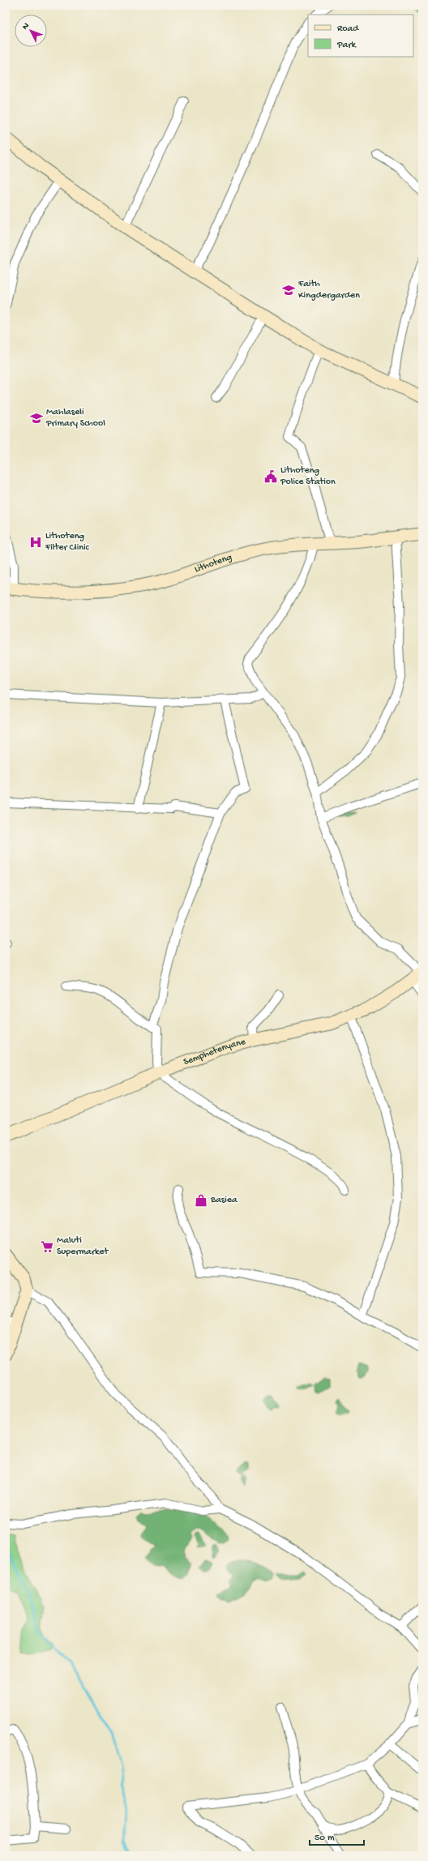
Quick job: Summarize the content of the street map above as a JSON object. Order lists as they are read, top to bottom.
{
  "streets": {
    "main road": ["Lithoteng", "Semphetenyane"]
  },
  "places": {
    "school or university": ["Faith Kingdergarden", "Mahlaseli Primary School"],
    "public building": ["Lithoteng Police Station"],
    "hospital": ["Lithoteng Filter Clinic"],
    "shop": ["Basiea"],
    "supermarket": ["Maluti Supermarket"]
  },
  "legend": ["Road", "Park"],
  "scale_bar": "50 m",
  "north": "top left"
}
